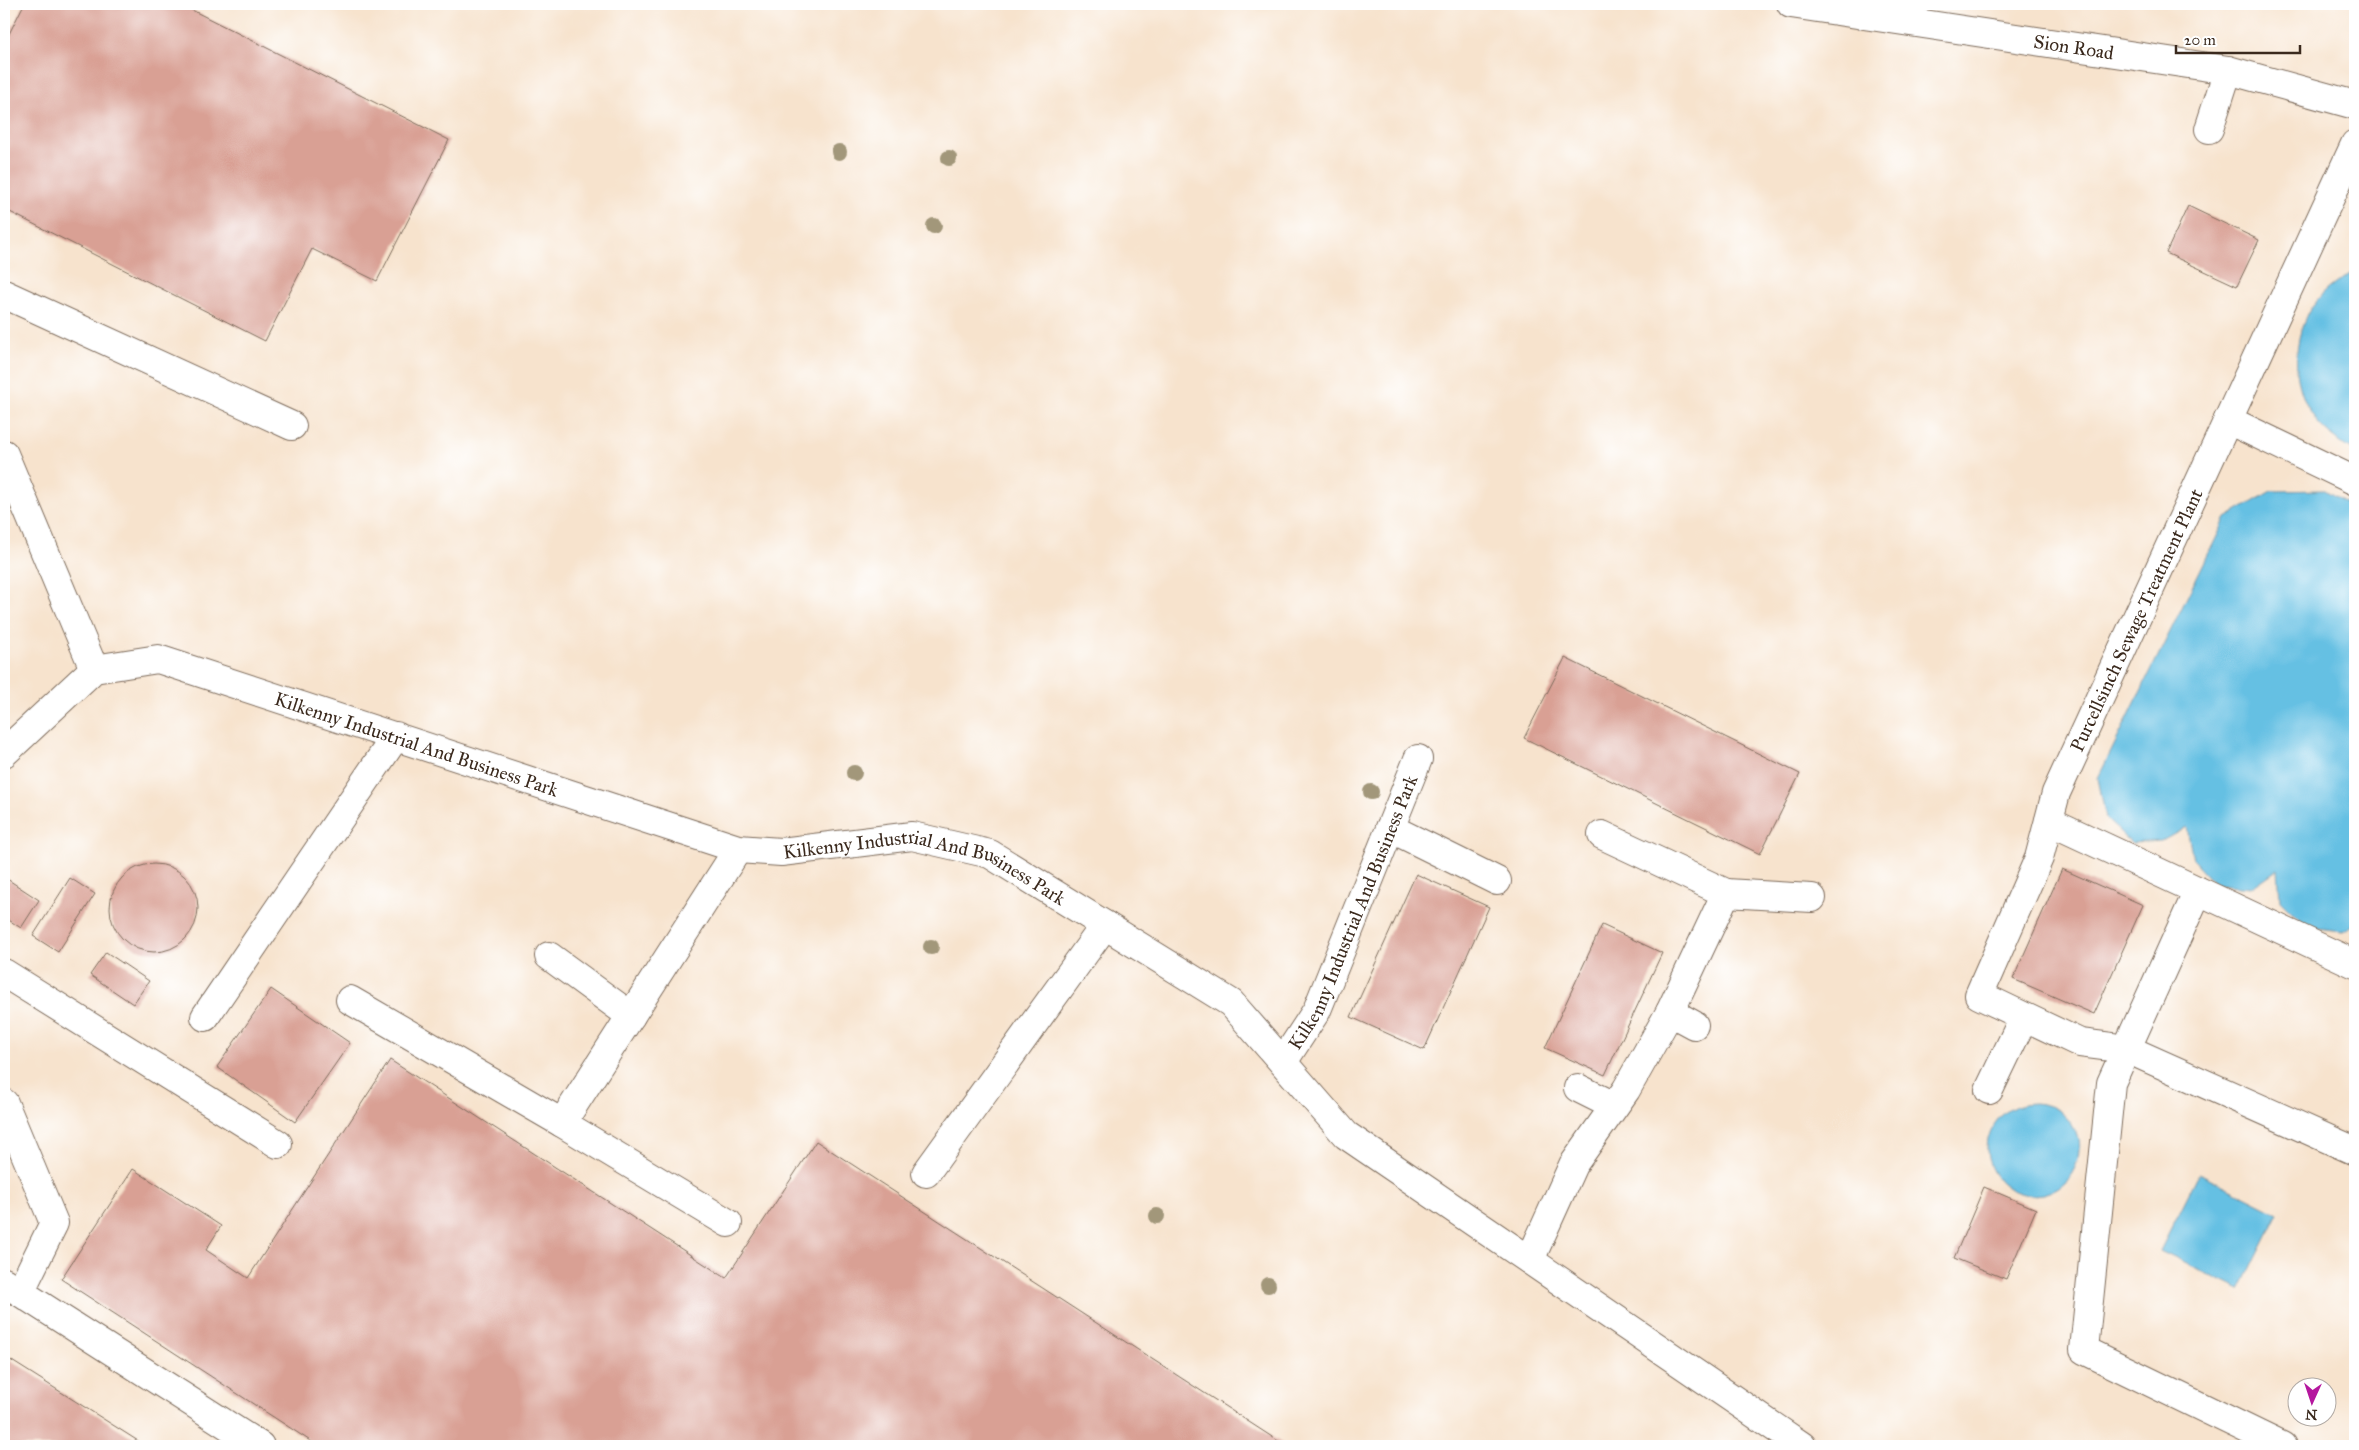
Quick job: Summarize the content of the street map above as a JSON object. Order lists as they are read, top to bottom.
{
  "streets": {
    "street": ["Sion Road", "Purcellsinch Sewage Treatment Plant", "Kilkenny Industrial And Business Park"]
  },
  "scale_bar": "20 m",
  "north": "bottom"
}
